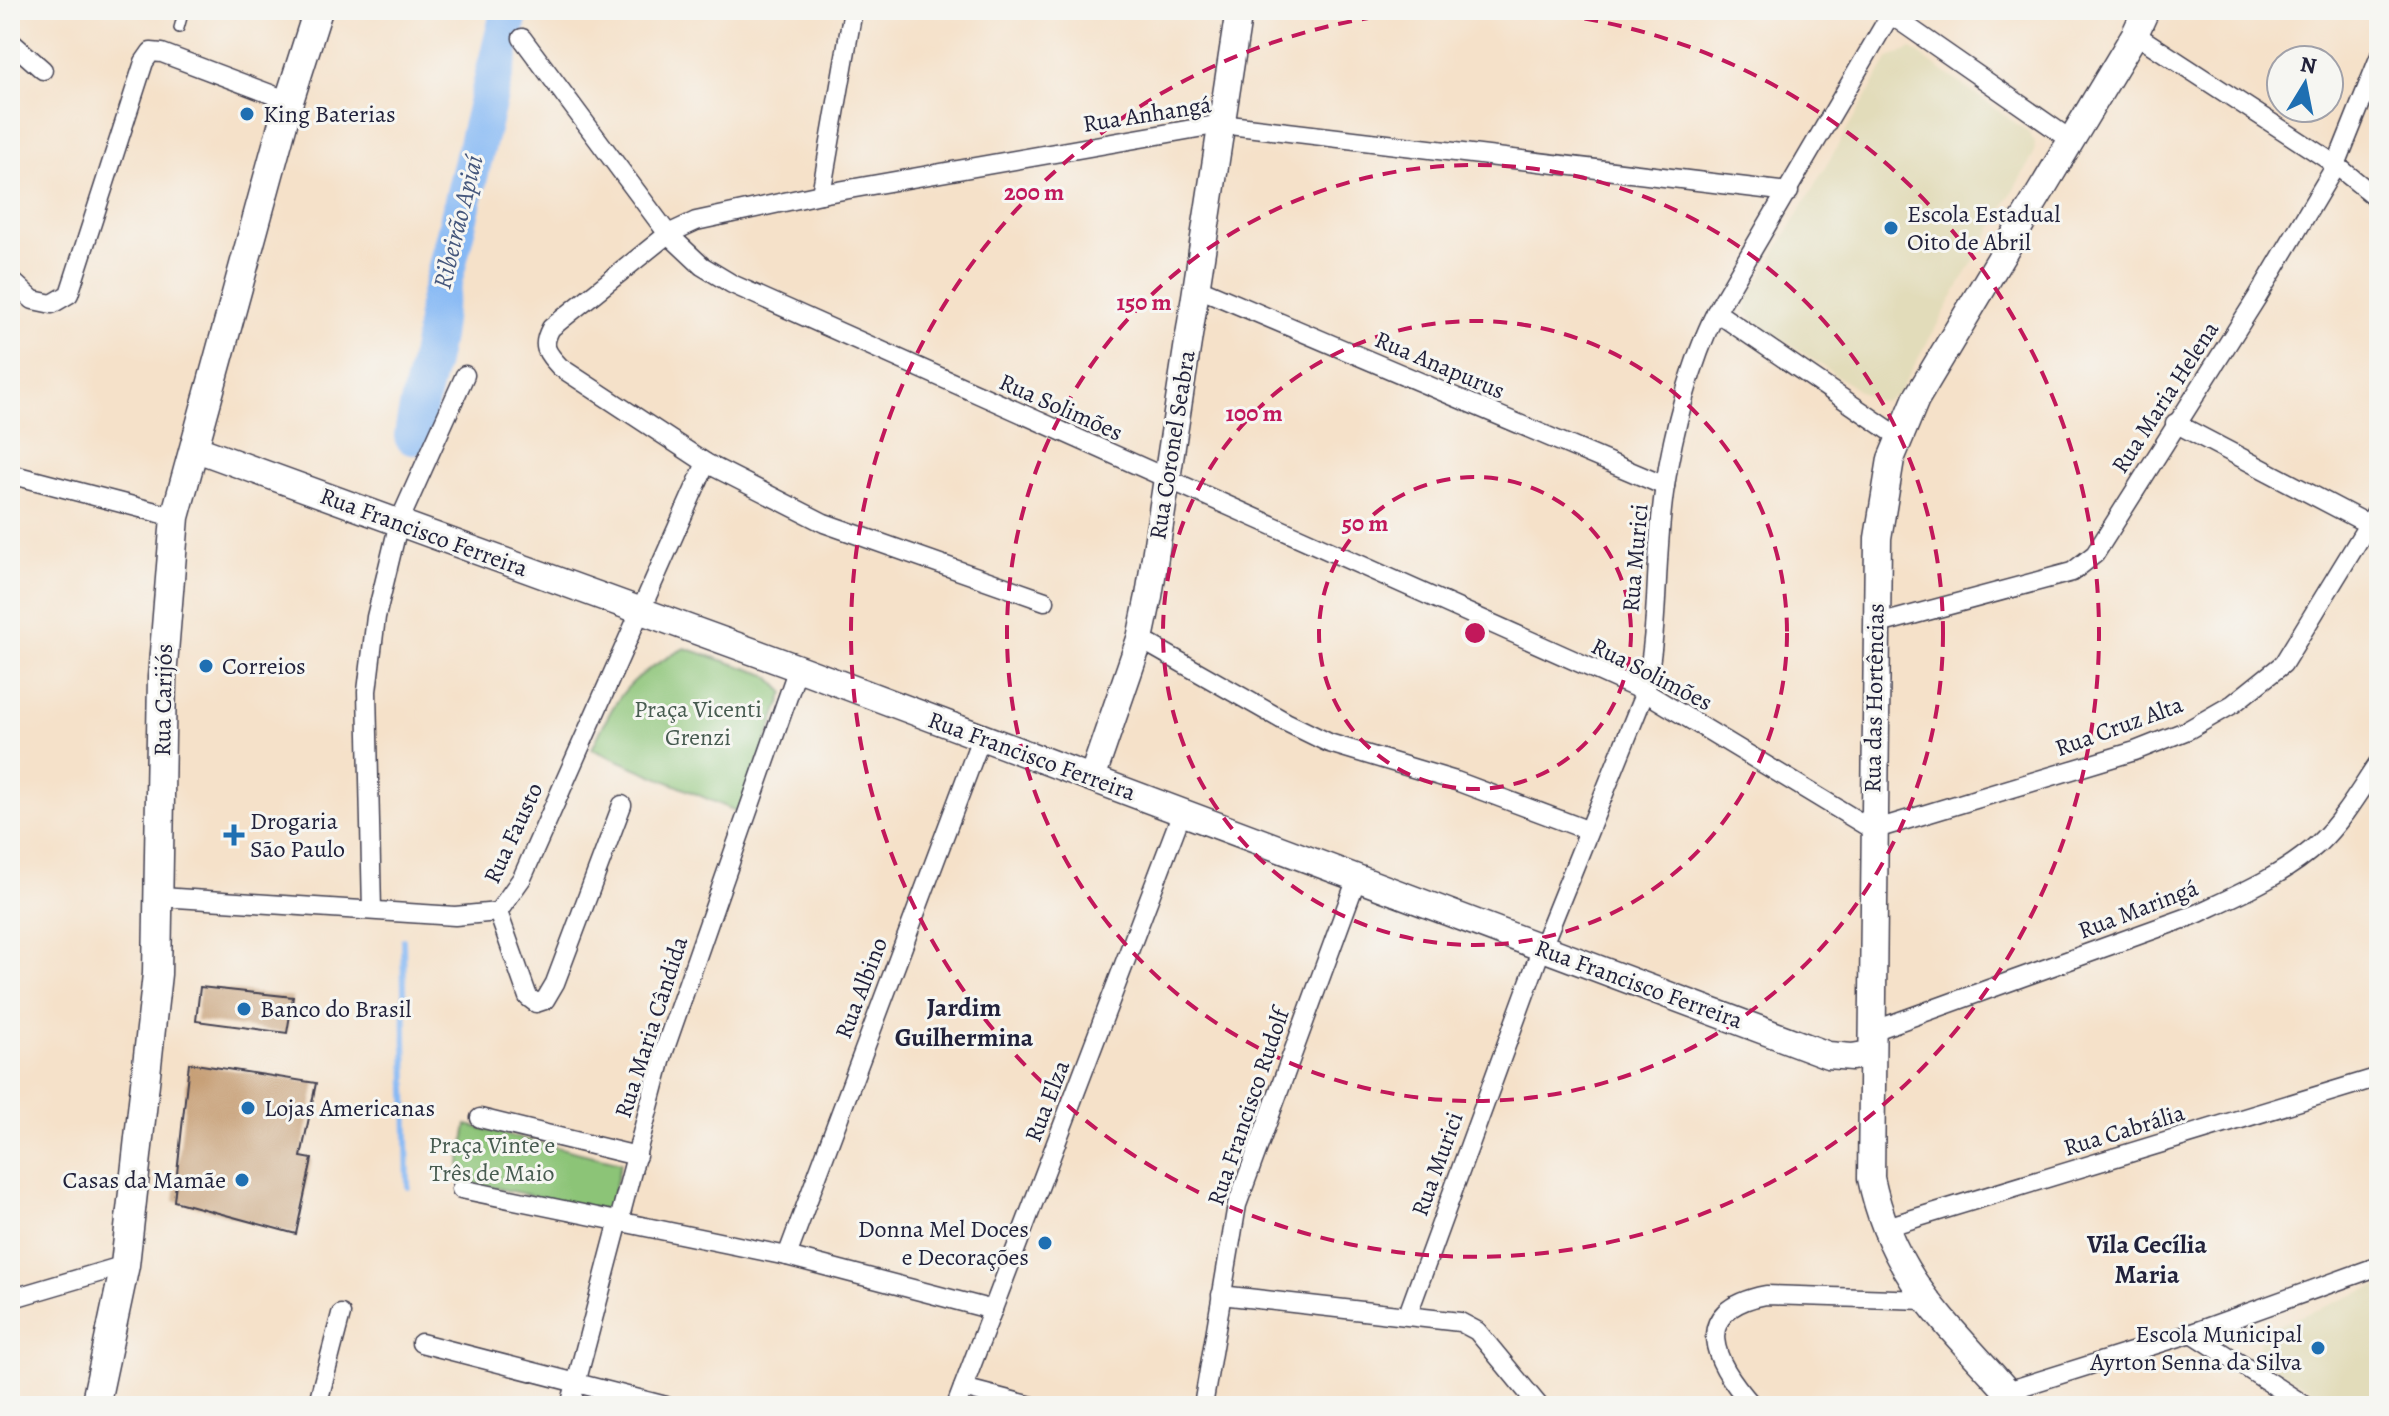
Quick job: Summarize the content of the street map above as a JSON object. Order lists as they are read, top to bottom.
{
  "streets": {
    "main road": ["Rua Carijós"],
    "street": [
      "Rua Anhangá",
      "Rua Anapurus",
      "Rua Maria Helena",
      "Rua Solimões",
      "Rua Coronel Seabra",
      "Rua Francisco Ferreira",
      "Rua Murici",
      "Rua das Hortências",
      "Rua Cruz Alta",
      "Rua Fausto",
      "Rua Maringá",
      "Rua Albino",
      "Rua Maria Cândida",
      "Rua Elza",
      "Rua Francisco Rudolf",
      "Rua Cabrália"
    ]
  },
  "crossings": [
    ["Rua Anhangá", "Rua Solimões"],
    ["Rua Anhangá", "Rua Coronel Seabra"],
    ["Rua Anhangá", "Rua Murici"],
    ["Rua Anhangá", "Rua Fausto"],
    ["Rua Anapurus", "Rua Coronel Seabra"],
    ["Rua Anapurus", "Rua Murici"],
    ["Rua Maria Helena", "Rua das Hortências"],
    ["Rua Solimões", "Rua Coronel Seabra"],
    ["Rua Solimões", "Rua Murici"],
    ["Rua Solimões", "Rua das Hortências"],
    ["Rua Solimões", "Rua Cruz Alta"],
    ["Rua Coronel Seabra", "Rua Francisco Ferreira"],
    ["Rua Francisco Ferreira", "Rua Murici"],
    ["Rua Francisco Ferreira", "Rua das Hortências"],
    ["Rua Francisco Ferreira", "Rua Carijós"],
    ["Rua Francisco Ferreira", "Rua Fausto"],
    ["Rua Francisco Ferreira", "Rua Maringá"],
    ["Rua Francisco Ferreira", "Rua Albino"],
    ["Rua Francisco Ferreira", "Rua Maria Cândida"],
    ["Rua Francisco Ferreira", "Rua Elza"],
    ["Rua Francisco Ferreira", "Rua Francisco Rudolf"],
    ["Rua das Hortências", "Rua Cruz Alta"],
    ["Rua das Hortências", "Rua Maringá"],
    ["Rua das Hortências", "Rua Cabrália"],
    ["Rua Carijós", "Rua Fausto"]
  ],
  "districts": ["Jardim Guilhermina", "Vila Cecília Maria"],
  "water": ["Ribeirão Apiaí"],
  "parks": ["Praça Vicenti Grenzi", "Praça Vinte e Três de Maio"],
  "places": {
    "other": [
      "King Baterias",
      "Escola Estadual Oito de Abril",
      "Correios",
      "Banco do Brasil",
      "Lojas Americanas",
      "Casas da Mamãe",
      "Donna Mel Doces e Decorações",
      "Escola Municipal Ayrton Senna da Silva"
    ],
    "health": ["Drogaria São Paulo"]
  },
  "north": "top",
  "rings": [
    "200 m",
    "150 m",
    "100 m",
    "50 m"
  ]
}
